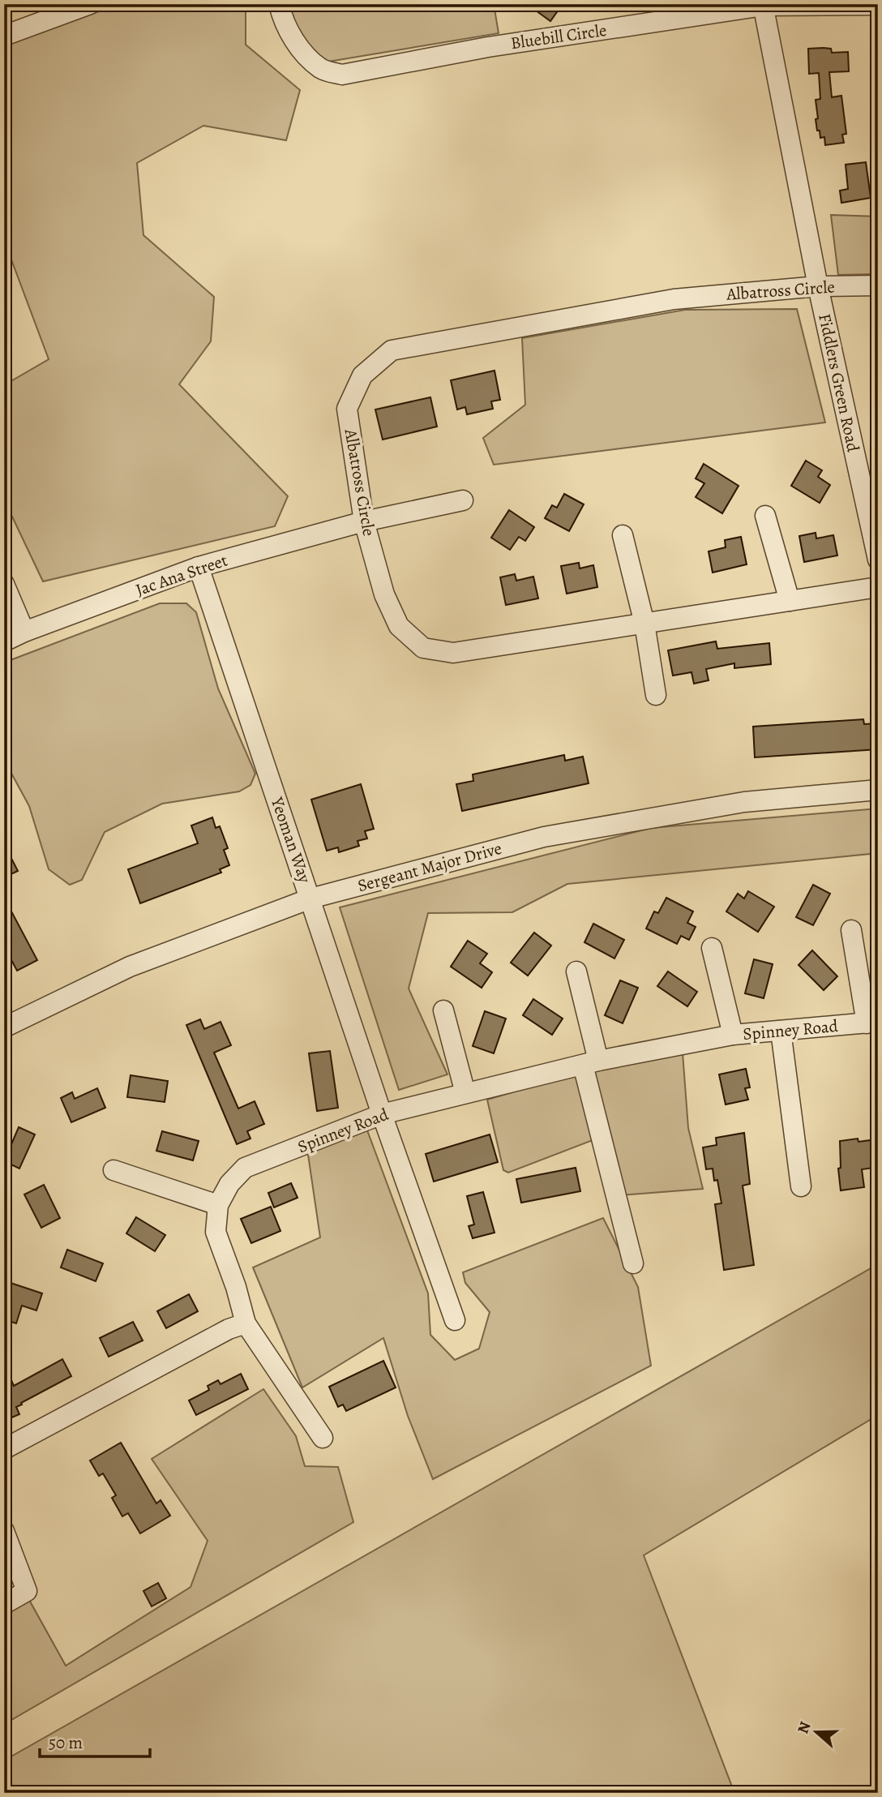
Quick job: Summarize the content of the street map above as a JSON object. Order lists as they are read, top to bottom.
{
  "streets": {
    "street": [
      "Bluebill Circle",
      "Albatross Circle",
      "Fiddlers Green Road",
      "Jac Ana Street",
      "Yeoman Way",
      "Sergeant Major Drive",
      "Spinney Road"
    ]
  },
  "crossings": [
    ["Bluebill Circle", "Fiddlers Green Road"],
    ["Albatross Circle", "Fiddlers Green Road"],
    ["Albatross Circle", "Jac Ana Street"],
    ["Jac Ana Street", "Yeoman Way"],
    ["Yeoman Way", "Sergeant Major Drive"],
    ["Yeoman Way", "Spinney Road"]
  ],
  "scale_bar": "50 m",
  "north": "left"
}
